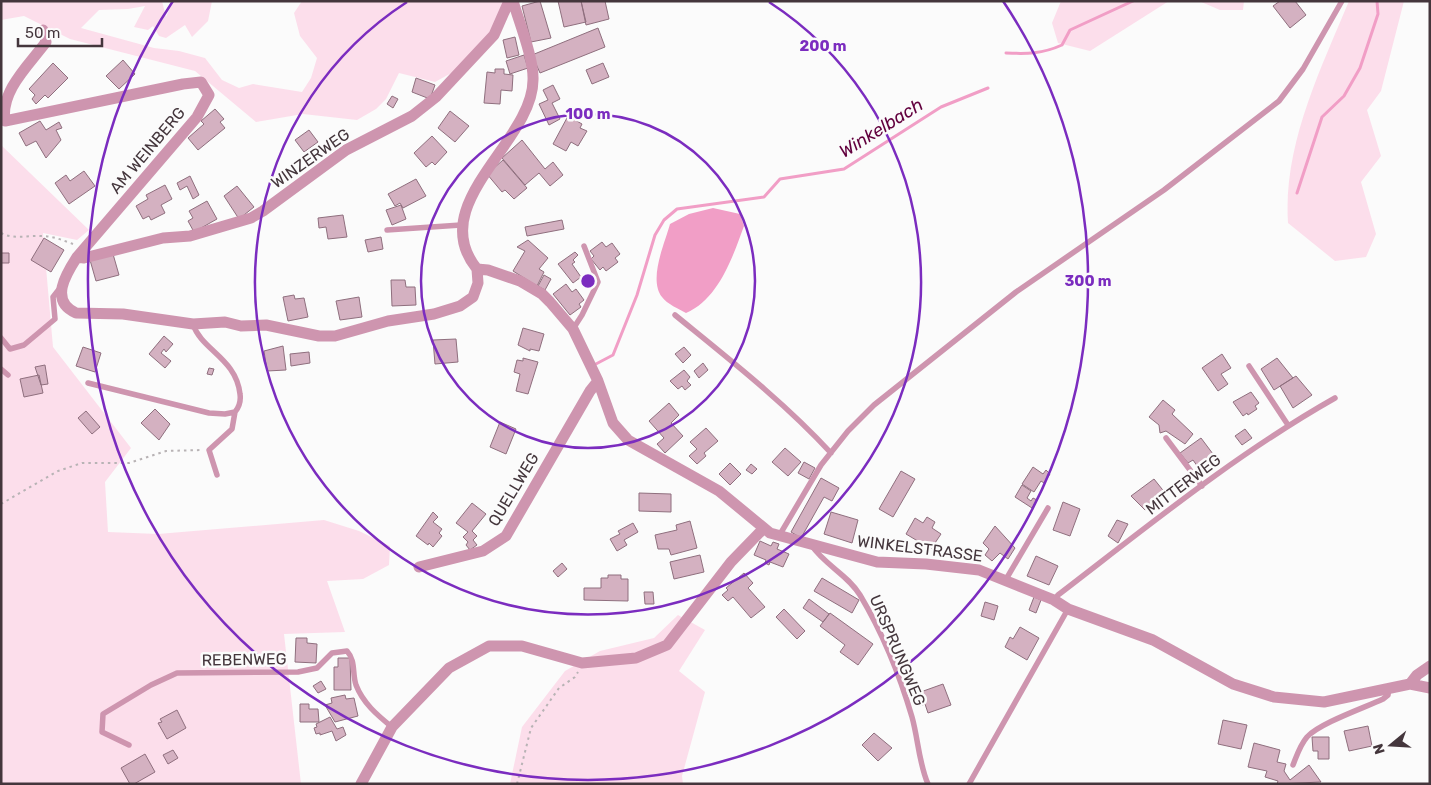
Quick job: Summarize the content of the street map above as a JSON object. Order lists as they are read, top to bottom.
{
  "streets": {
    "street": [
      "AM WEINBERG",
      "WINZERWEG",
      "QUELLWEG",
      "WINKELSTRASSE"
    ],
    "lane": ["MITTERWEG", "URSPRUNGWEG", "REBENWEG"]
  },
  "crossings": [
    ["AM WEINBERG", "WINZERWEG"],
    ["MITTERWEG", "WINKELSTRASSE"],
    ["QUELLWEG", "WINKELSTRASSE"],
    ["WINKELSTRASSE", "URSPRUNGWEG"]
  ],
  "water": ["Winkelbach"],
  "scale_bar": "50 m",
  "north": "left",
  "rings": ["200 m", "100 m", "300 m"]
}
